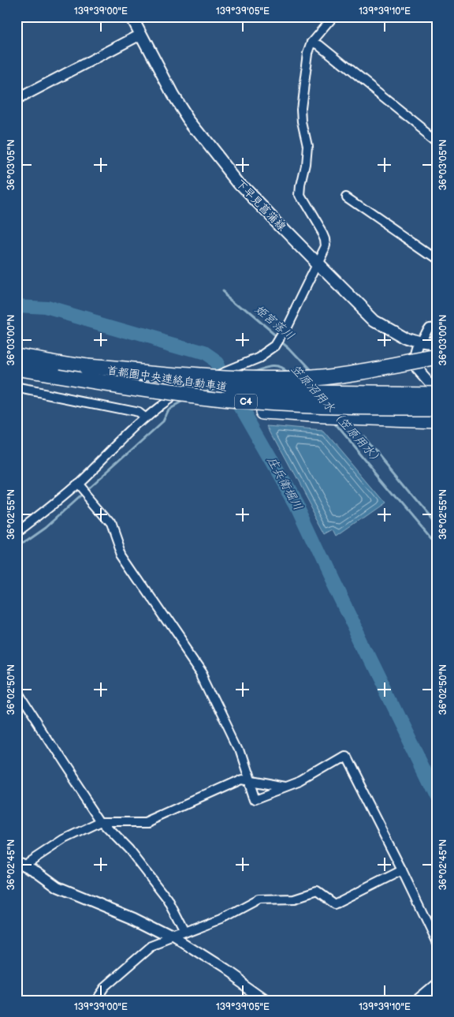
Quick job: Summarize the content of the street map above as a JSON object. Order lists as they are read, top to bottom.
{
  "streets": {
    "highway": ["首都圏中央連絡自動車道", "C4"],
    "main road": ["下早見菖蒲線"]
  },
  "water": ["姫宮落川", "笠原沼用水（笠原用水）", "庄兵衛堀川"],
  "coordinates": [
    "139°39'00\"E",
    "139°39'05\"E",
    "139°39'10\"E",
    "36°03'05\"N",
    "36°03'00\"N",
    "36°02'55\"N",
    "36°02'50\"N",
    "36°02'45\"N"
  ]
}
